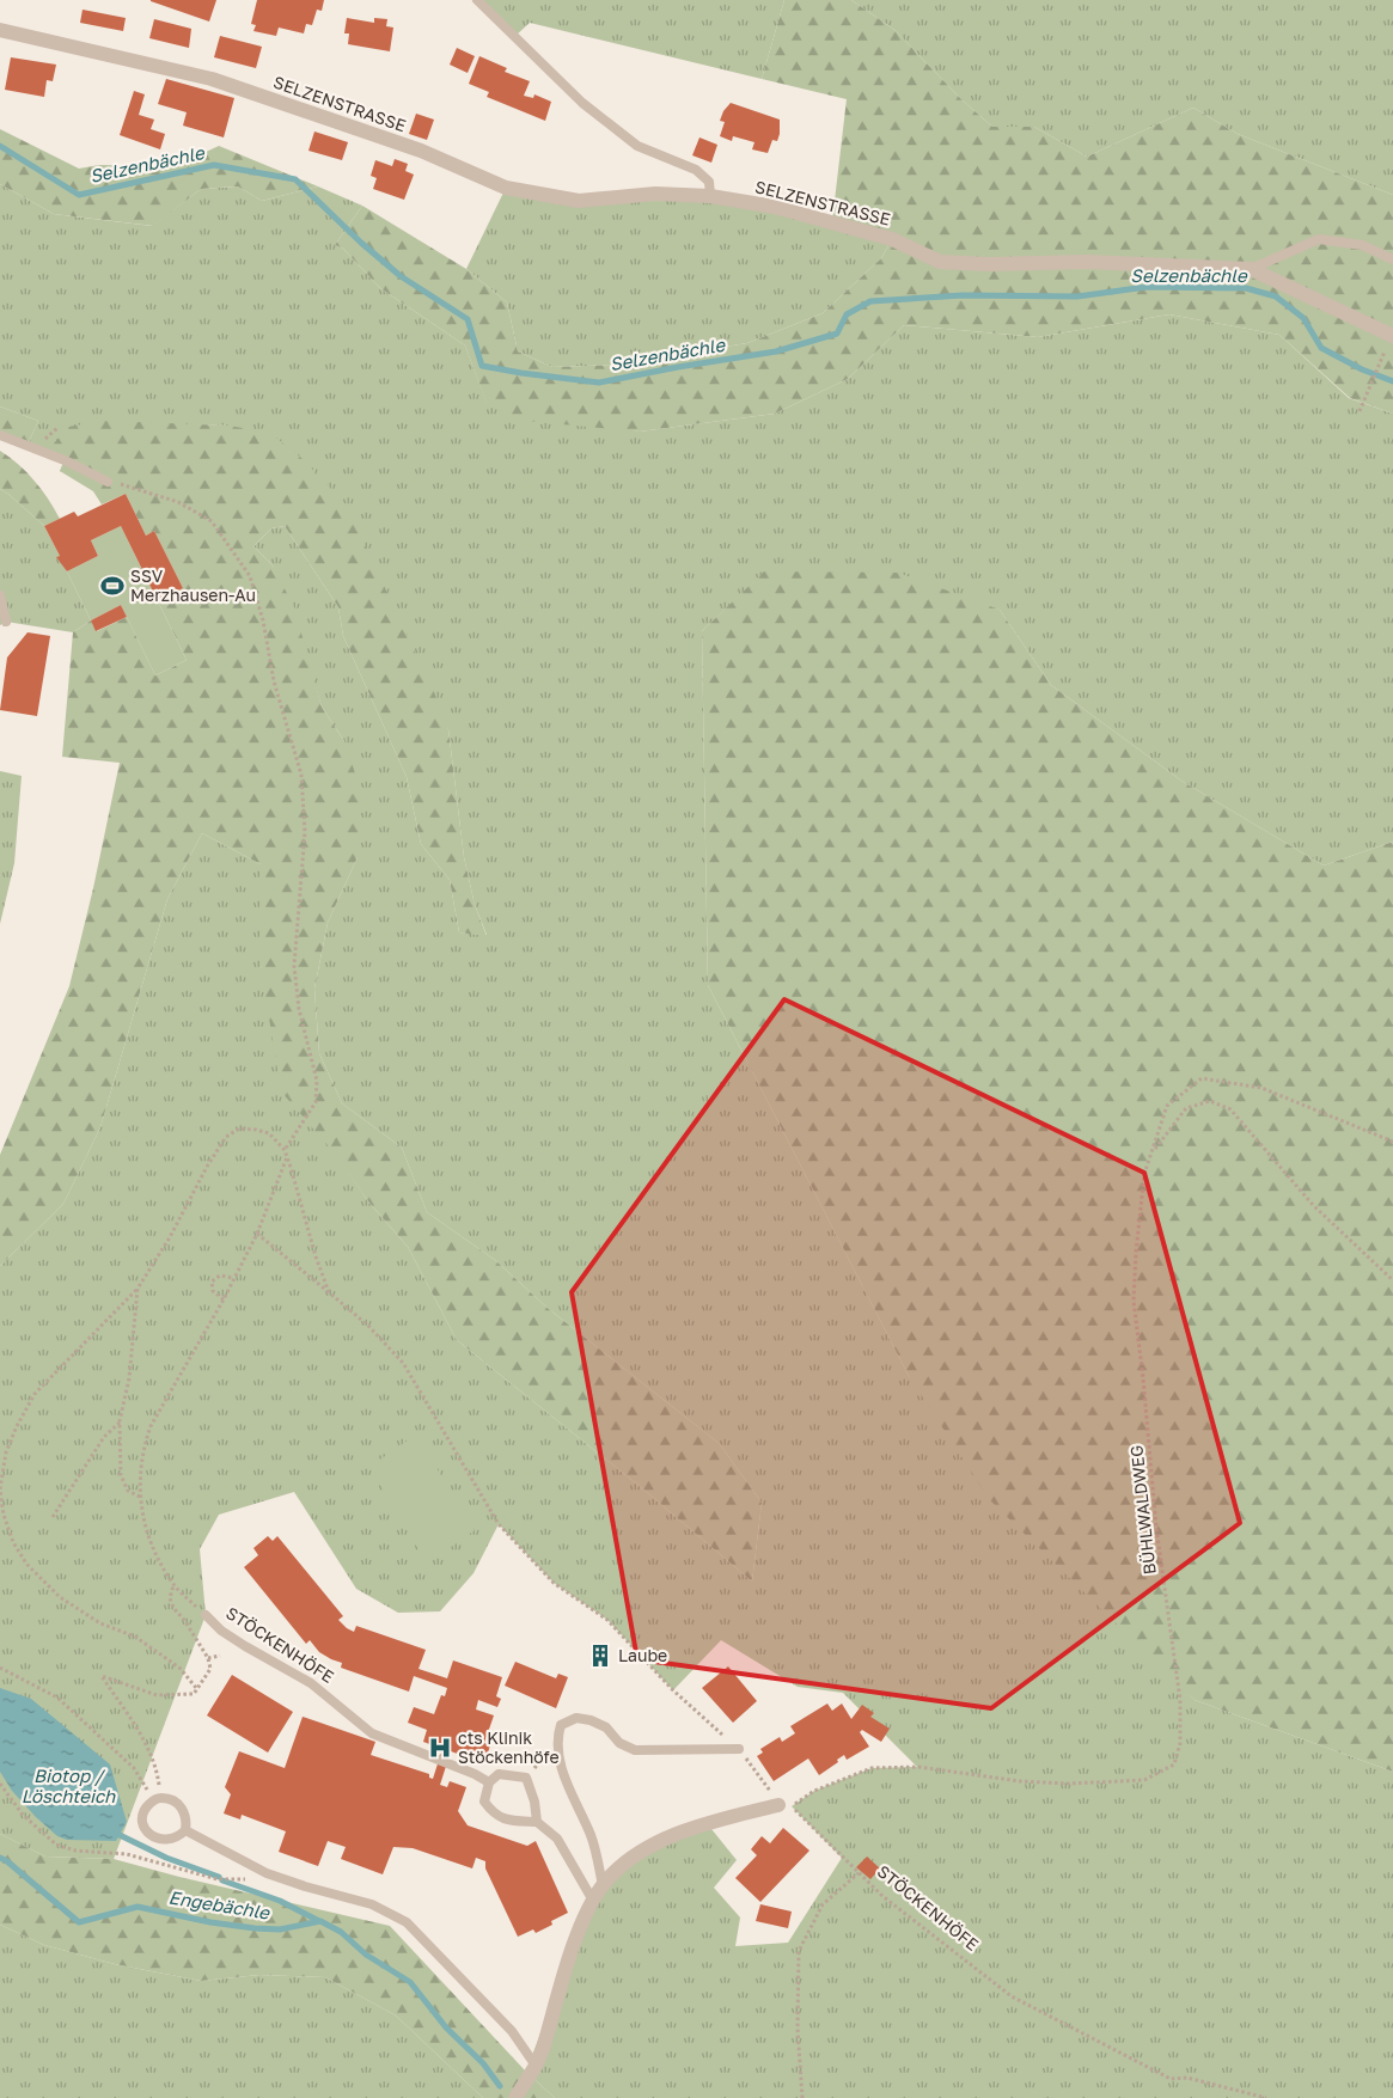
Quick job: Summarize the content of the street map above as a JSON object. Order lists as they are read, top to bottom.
{
  "streets": {
    "street": ["SELZENSTRASSE"],
    "lane": ["STÖCKENHÖFE"],
    "path": ["BÜHLWALDWEG"]
  },
  "crossings": [
    ["BÜHLWALDWEG", "STÖCKENHÖFE"]
  ],
  "water": ["Selzenbächle", "Biotop / Löschteich", "Engebächle"],
  "places": {
    "sports": ["SSV Merzhausen-Au"],
    "building": ["Laube"],
    "hospital": ["cts Klinik Stöckenhöfe"]
  }
}
